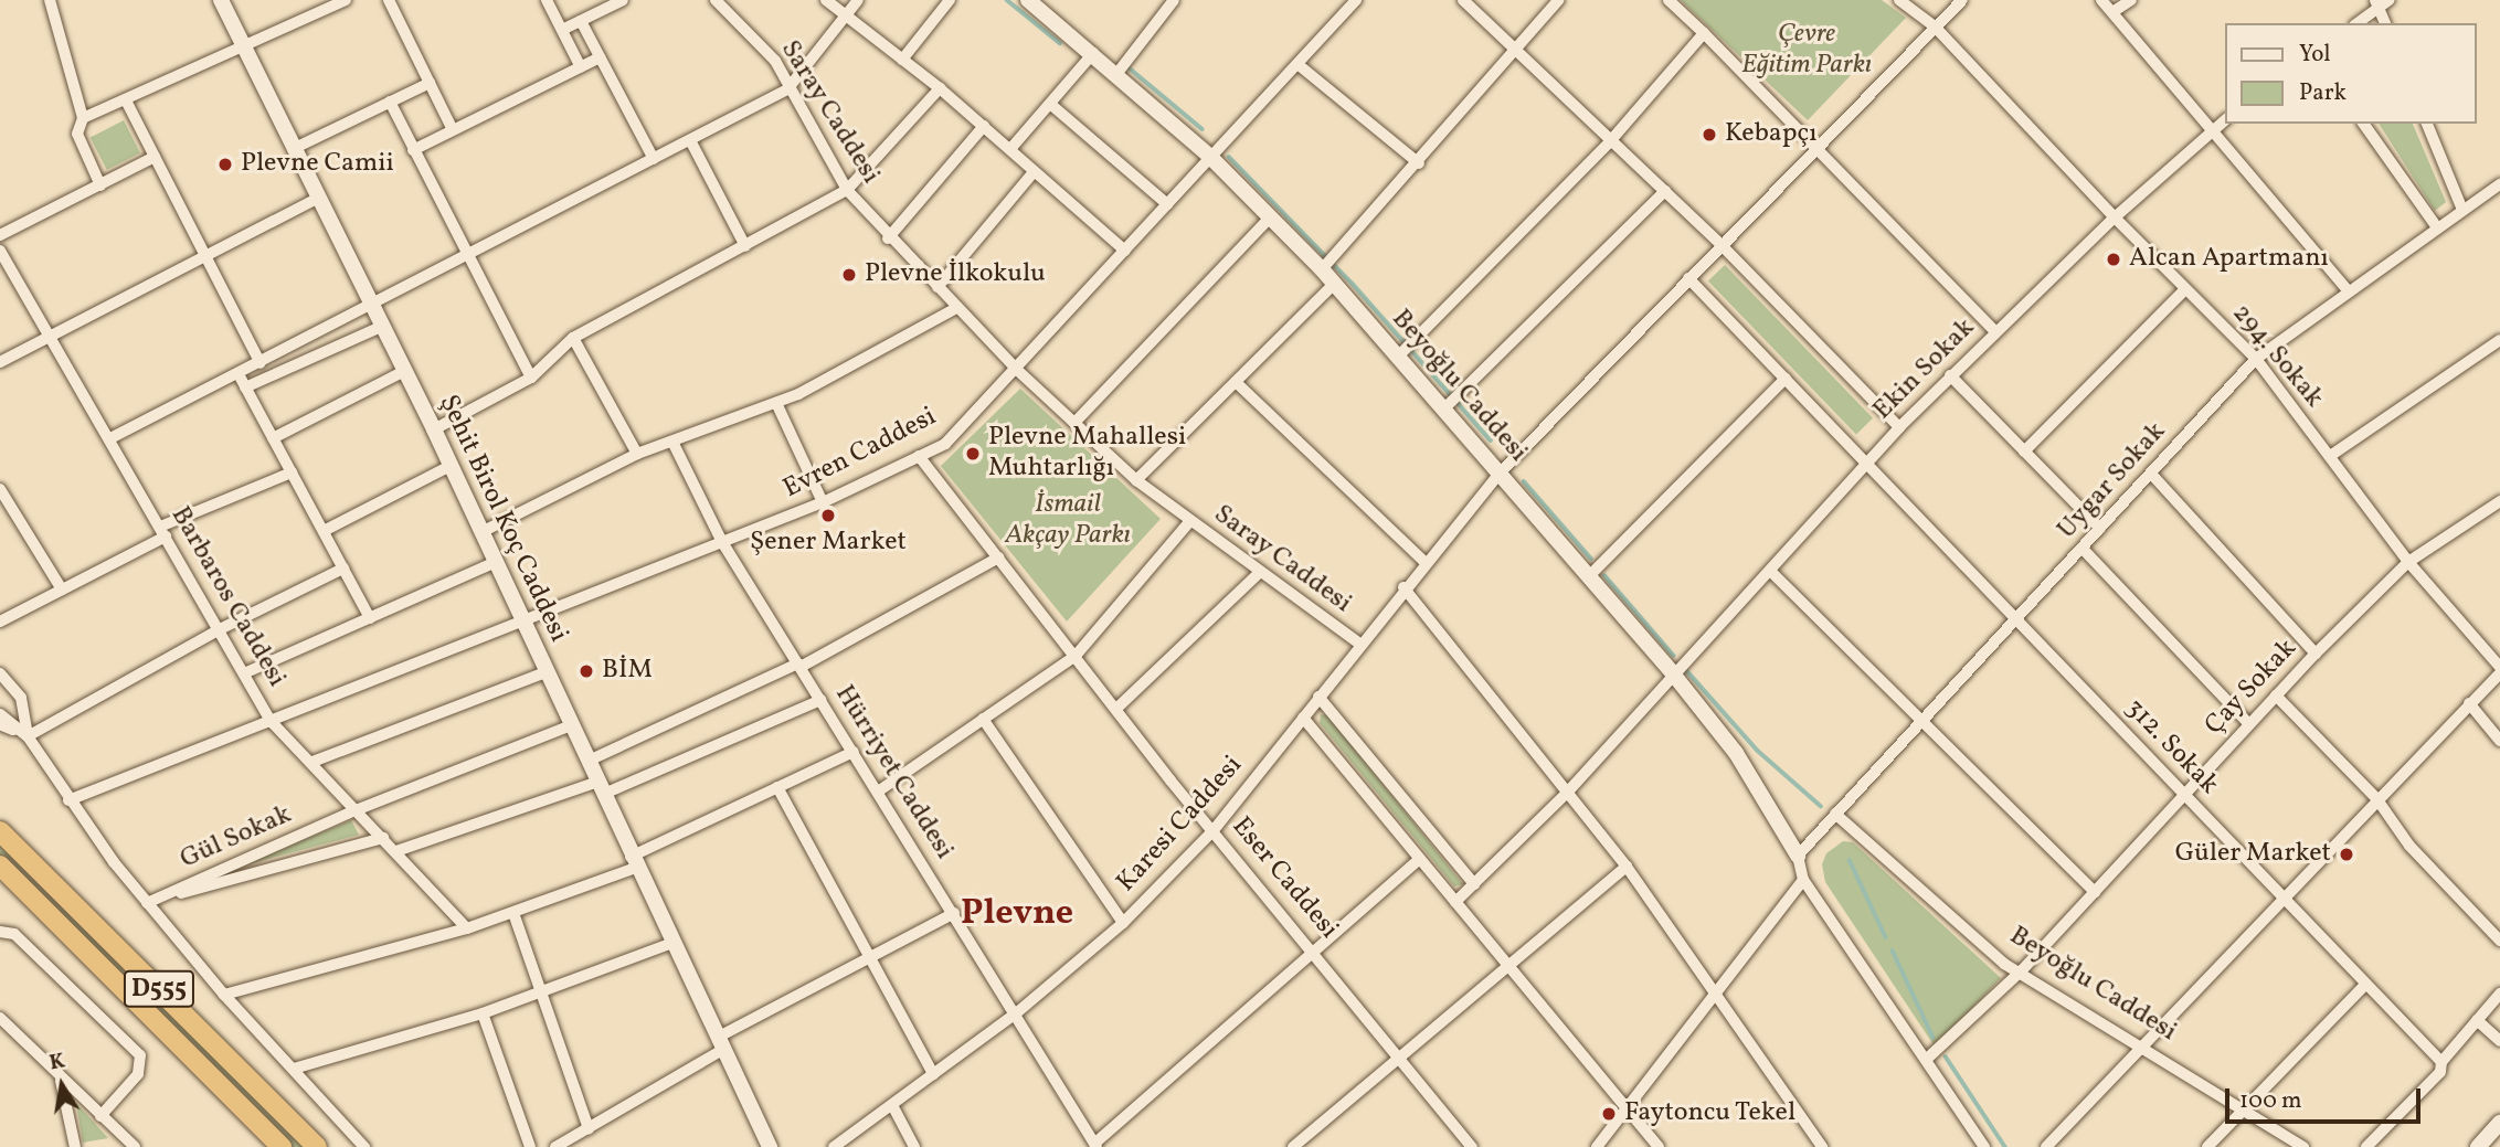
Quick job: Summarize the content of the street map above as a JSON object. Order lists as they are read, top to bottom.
{
  "streets": {
    "highway": ["D555"],
    "main road": ["Beyoğlu Caddesi", "Şehit Birol Koç Caddesi"],
    "street": [
      "Saray Caddesi",
      "294. Sokak",
      "Ekin Sokak",
      "Evren Caddesi",
      "Uygar Sokak",
      "Barbaros Caddesi",
      "Çay Sokak",
      "312. Sokak",
      "Hürriyet Caddesi",
      "Karesi Caddesi",
      "Gül Sokak",
      "Eser Caddesi"
    ]
  },
  "crossings": [
    ["Saray Caddesi", "Evren Caddesi"],
    ["Saray Caddesi", "Karesi Caddesi"],
    ["294. Sokak", "Ekin Sokak"],
    ["294. Sokak", "Uygar Sokak"],
    ["294. Sokak", "Çay Sokak"],
    ["294. Sokak", "Karesi Caddesi"],
    ["Ekin Sokak", "Beyoğlu Caddesi"],
    ["Ekin Sokak", "312. Sokak"],
    ["Beyoğlu Caddesi", "Evren Caddesi"],
    ["Beyoğlu Caddesi", "Uygar Sokak"],
    ["Beyoğlu Caddesi", "Çay Sokak"],
    ["Beyoğlu Caddesi", "Karesi Caddesi"],
    ["Evren Caddesi", "Şehit Birol Koç Caddesi"],
    ["Evren Caddesi", "Barbaros Caddesi"],
    ["Evren Caddesi", "Hürriyet Caddesi"],
    ["Evren Caddesi", "Eser Caddesi"],
    ["Uygar Sokak", "312. Sokak"],
    ["Şehit Birol Koç Caddesi", "Gül Sokak"],
    ["Barbaros Caddesi", "Gül Sokak"],
    ["Çay Sokak", "312. Sokak"],
    ["312. Sokak", "Karesi Caddesi"],
    ["Hürriyet Caddesi", "Karesi Caddesi"],
    ["Karesi Caddesi", "Eser Caddesi"]
  ],
  "districts": ["Plevne"],
  "parks": ["Çevre Eğitim Parkı", "İsmail Akçay Parkı"],
  "places": [
    "Kebapçı",
    "Plevne Camii",
    "Alcan Apartmanı",
    "Plevne İlkokulu",
    "Plevne Mahallesi Muhtarlığı",
    "Şener Market",
    "BİM",
    "Güler Market",
    "Faytoncu Tekel"
  ],
  "legend": ["Yol", "Park"],
  "scale_bar": "100 m",
  "north": "top"
}
